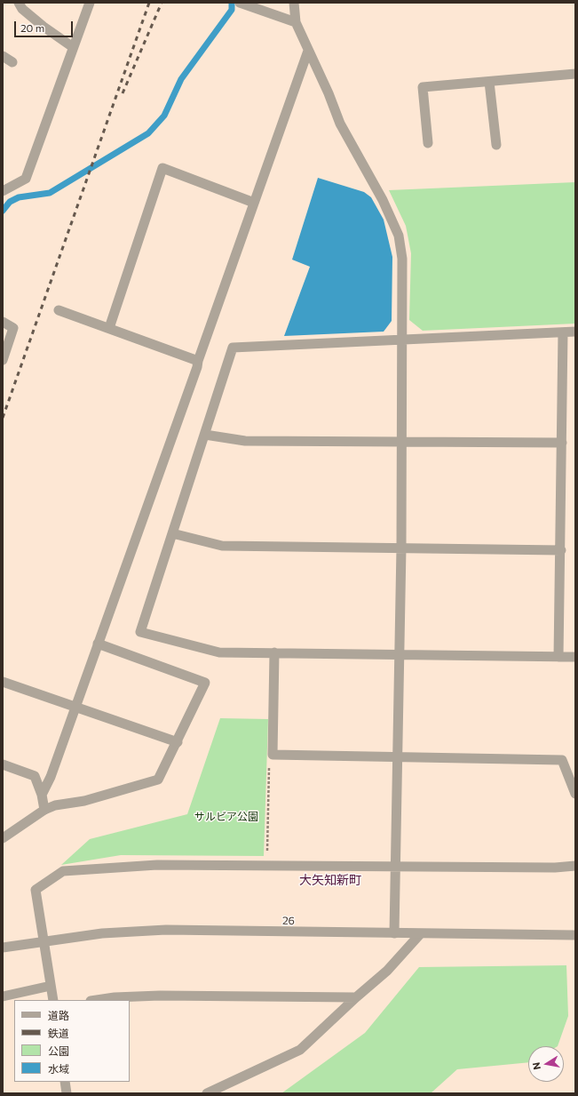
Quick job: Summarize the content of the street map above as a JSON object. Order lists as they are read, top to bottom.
{
  "streets": {
    "street": ["26"]
  },
  "districts": ["大矢知新町"],
  "parks": ["サルビア公園"],
  "legend": [
    "道路",
    "鉄道",
    "公園",
    "水域"
  ],
  "scale_bar": "20 m",
  "north": "left"
}
